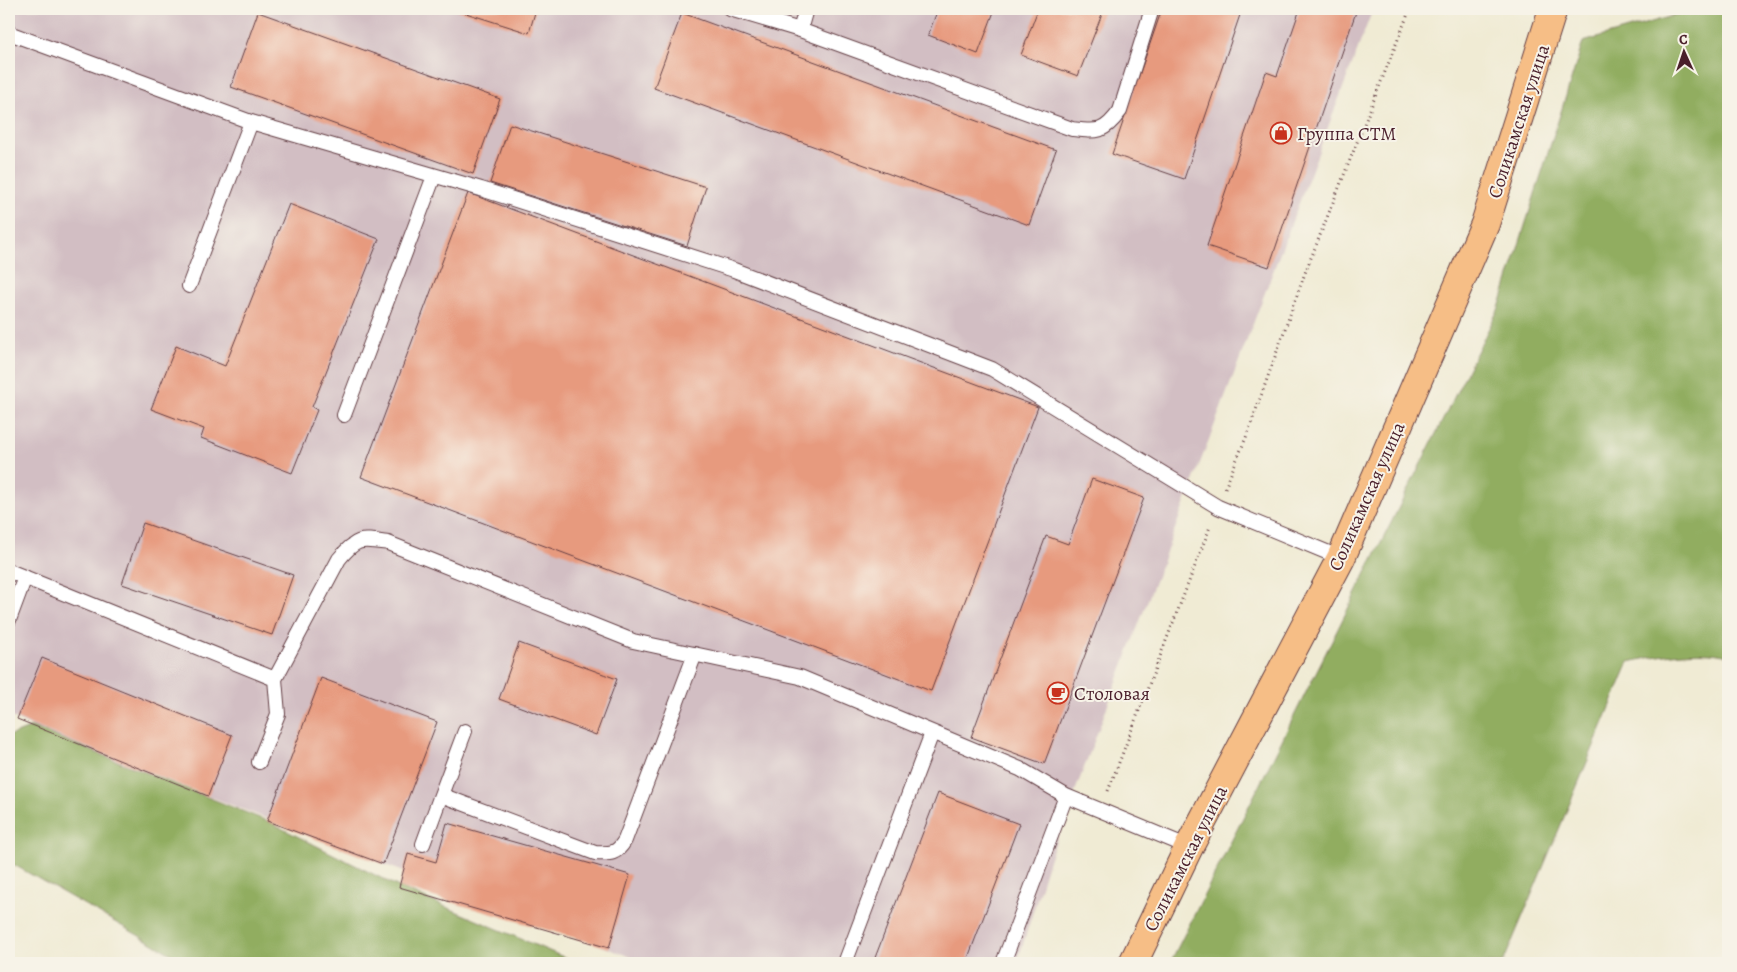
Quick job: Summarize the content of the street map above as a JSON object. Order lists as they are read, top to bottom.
{
  "streets": {
    "main road": ["Соликамская улица"]
  },
  "places": {
    "shop": ["Группа СТМ"],
    "cafe": ["Столовая"]
  },
  "north": "top"
}
